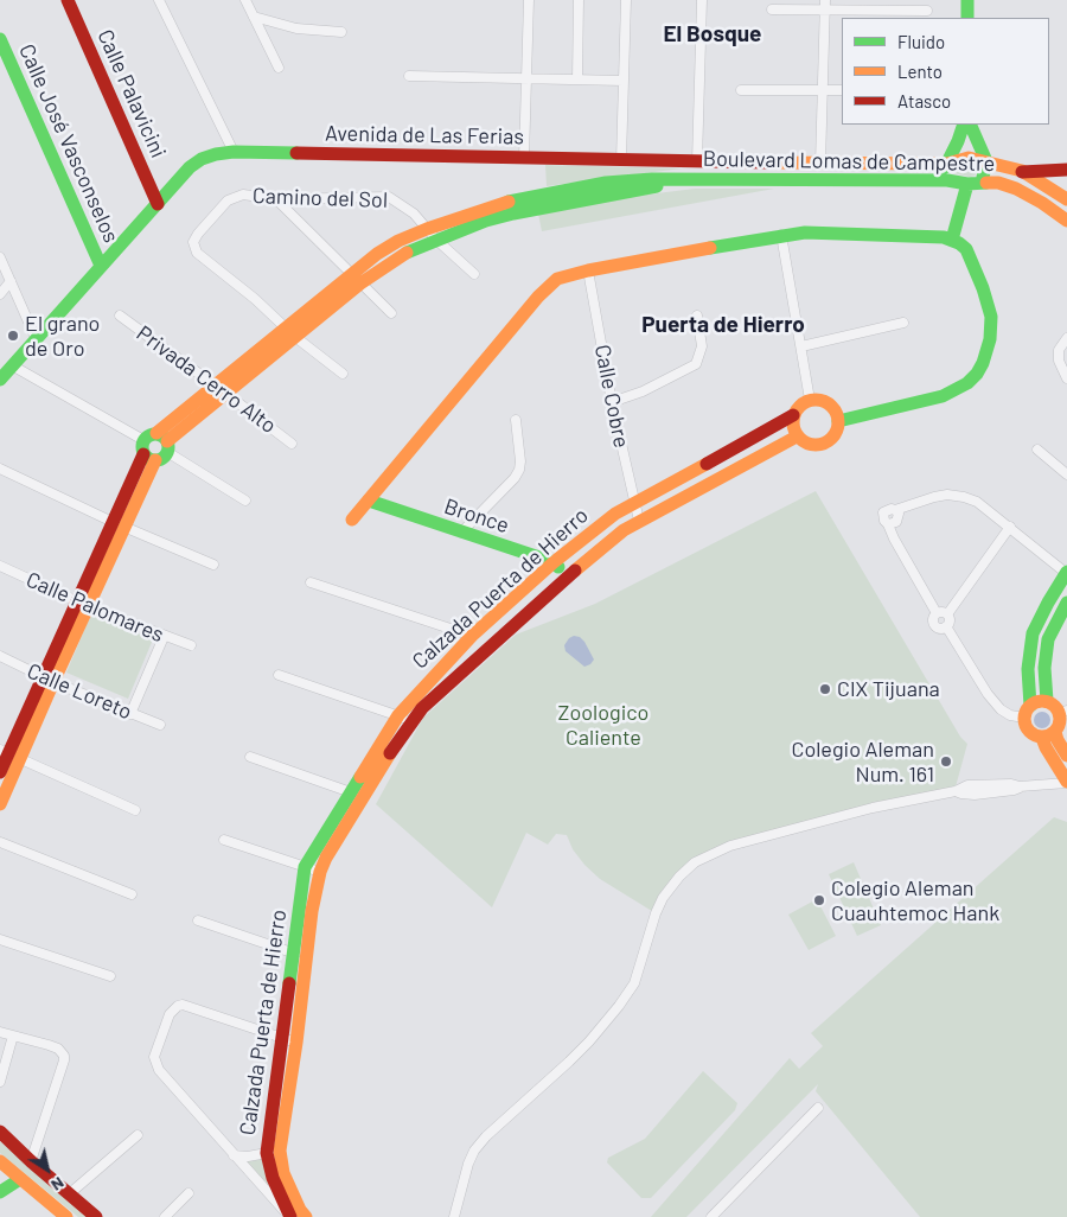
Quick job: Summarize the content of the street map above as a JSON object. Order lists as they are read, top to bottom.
{
  "streets": {
    "main road": [
      "Calle Palavicini",
      "Avenida de Las Ferias",
      "Calle José Vasconselos",
      "Boulevard Lomas de Campestre",
      "Bronce",
      "Calzada Puerta de Hierro"
    ],
    "street": [
      "Camino del Sol",
      "Privada Cerro Alto",
      "Calle Cobre",
      "Calle Palomares",
      "Calle Loreto"
    ]
  },
  "crossings": [
    ["Calle Palavicini", "Avenida de Las Ferias"],
    ["Avenida de Las Ferias", "Calle José Vasconselos"],
    ["Avenida de Las Ferias", "Boulevard Lomas de Campestre"],
    ["Boulevard Lomas de Campestre", "Camino del Sol"],
    ["Boulevard Lomas de Campestre", "Privada Cerro Alto"],
    ["Calle Cobre", "Calzada Puerta de Hierro"],
    ["Bronce", "Calzada Puerta de Hierro"]
  ],
  "districts": ["El Bosque", "Puerta de Hierro"],
  "parks": ["Zoologico Caliente"],
  "places": [
    "El grano de Oro",
    "CIX Tijuana",
    "Colegio Aleman Num. 161",
    "Colegio Aleman Cuauhtemoc Hank"
  ],
  "legend": ["Fluido", "Lento", "Atasco"],
  "north": "bottom right"
}
